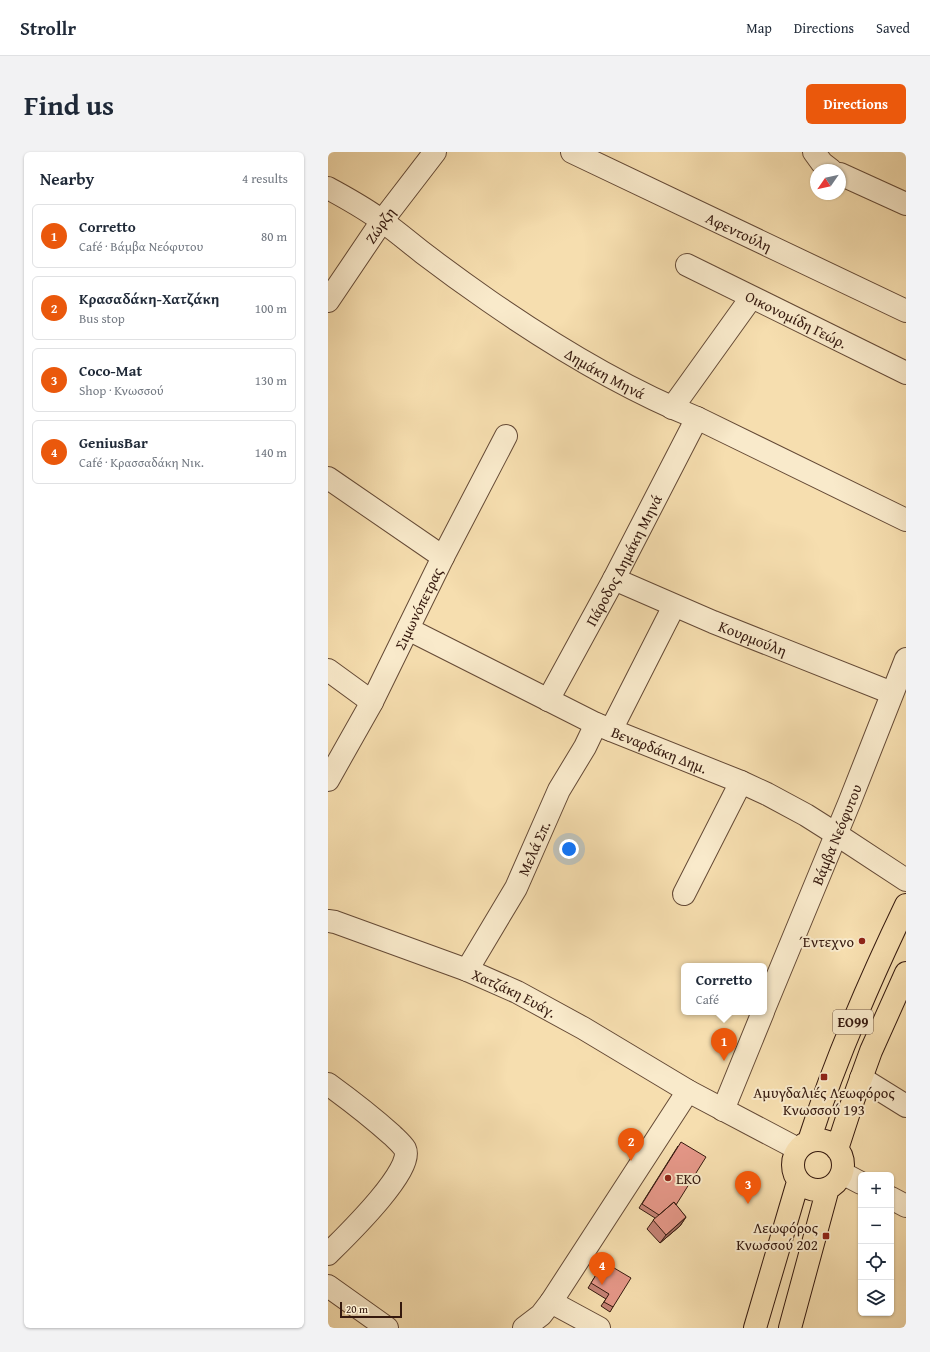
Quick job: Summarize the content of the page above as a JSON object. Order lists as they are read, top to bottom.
{
  "streets": {
    "main road": ["ΕΟ99"],
    "street": [
      "Ζώρζη",
      "Αφεντούλη",
      "Οικονομίδη Γεώρ.",
      "Δημάκη Μηνά",
      "Πάροδος Δημάκη Μηνά",
      "Σιμωνόπετρας",
      "Κουρμούλη",
      "Βεναρδάκη Δημ.",
      "Βάμβα Νεόφυτου",
      "Μελά Σπ.",
      "Χατζάκη Ευάγ."
    ]
  },
  "crossings": [
    ["Ζώρζη", "Δημάκη Μηνά"],
    ["Δημάκη Μηνά", "Πάροδος Δημάκη Μηνά"],
    ["Πάροδος Δημάκη Μηνά", "Κουρμούλη"],
    ["Πάροδος Δημάκη Μηνά", "Βεναρδάκη Δημ."],
    ["Σιμωνόπετρας", "Βεναρδάκη Δημ."],
    ["Κουρμούλη", "Βάμβα Νεόφυτου"],
    ["Κουρμούλη", "Μελά Σπ."],
    ["Βεναρδάκη Δημ.", "Βάμβα Νεόφυτου"],
    ["Βεναρδάκη Δημ.", "Μελά Σπ."],
    ["Βάμβα Νεόφυτου", "Χατζάκη Ευάγ."],
    ["Μελά Σπ.", "Χατζάκη Ευάγ."],
    ["Χατζάκη Ευάγ.", "ΕΟ99"]
  ],
  "places": {
    "other": ["Έντεχνο", "EKO"],
    "transit": ["Αμυγδαλιές Λεωφόρος Κνωσσού 193", "Λεωφόρος Κνωσσού 202"]
  },
  "scale_bar": "20 m",
  "north": "bottom left",
  "page": {
    "header": "Strollr",
    "nav": ["Map", "Directions", "Saved"],
    "title": "Find us",
    "buttons": "Directions",
    "heading": ["Nearby", "4 results"],
    "list": [
      {
        "mark": "1",
        "name": "Corretto",
        "note": "Café · Βάμβα Νεόφυτου",
        "value": "80 m"
      },
      {
        "mark": "2",
        "name": "Κρασαδάκη-Χατζάκη",
        "note": "Bus stop",
        "value": "100 m"
      },
      {
        "mark": "3",
        "name": "Coco-Mat",
        "note": "Shop · Κνωσσού",
        "value": "130 m"
      },
      {
        "mark": "4",
        "name": "GeniusBar",
        "note": "Café · Κρασσαδάκη Νικ.",
        "value": "140 m"
      }
    ],
    "popup": ["Corretto", "Café"],
    "pins": [
      "1",
      "2",
      "3",
      "4"
    ],
    "map_buttons": ["+", "−"],
    "scale": "20 m"
  }
}
